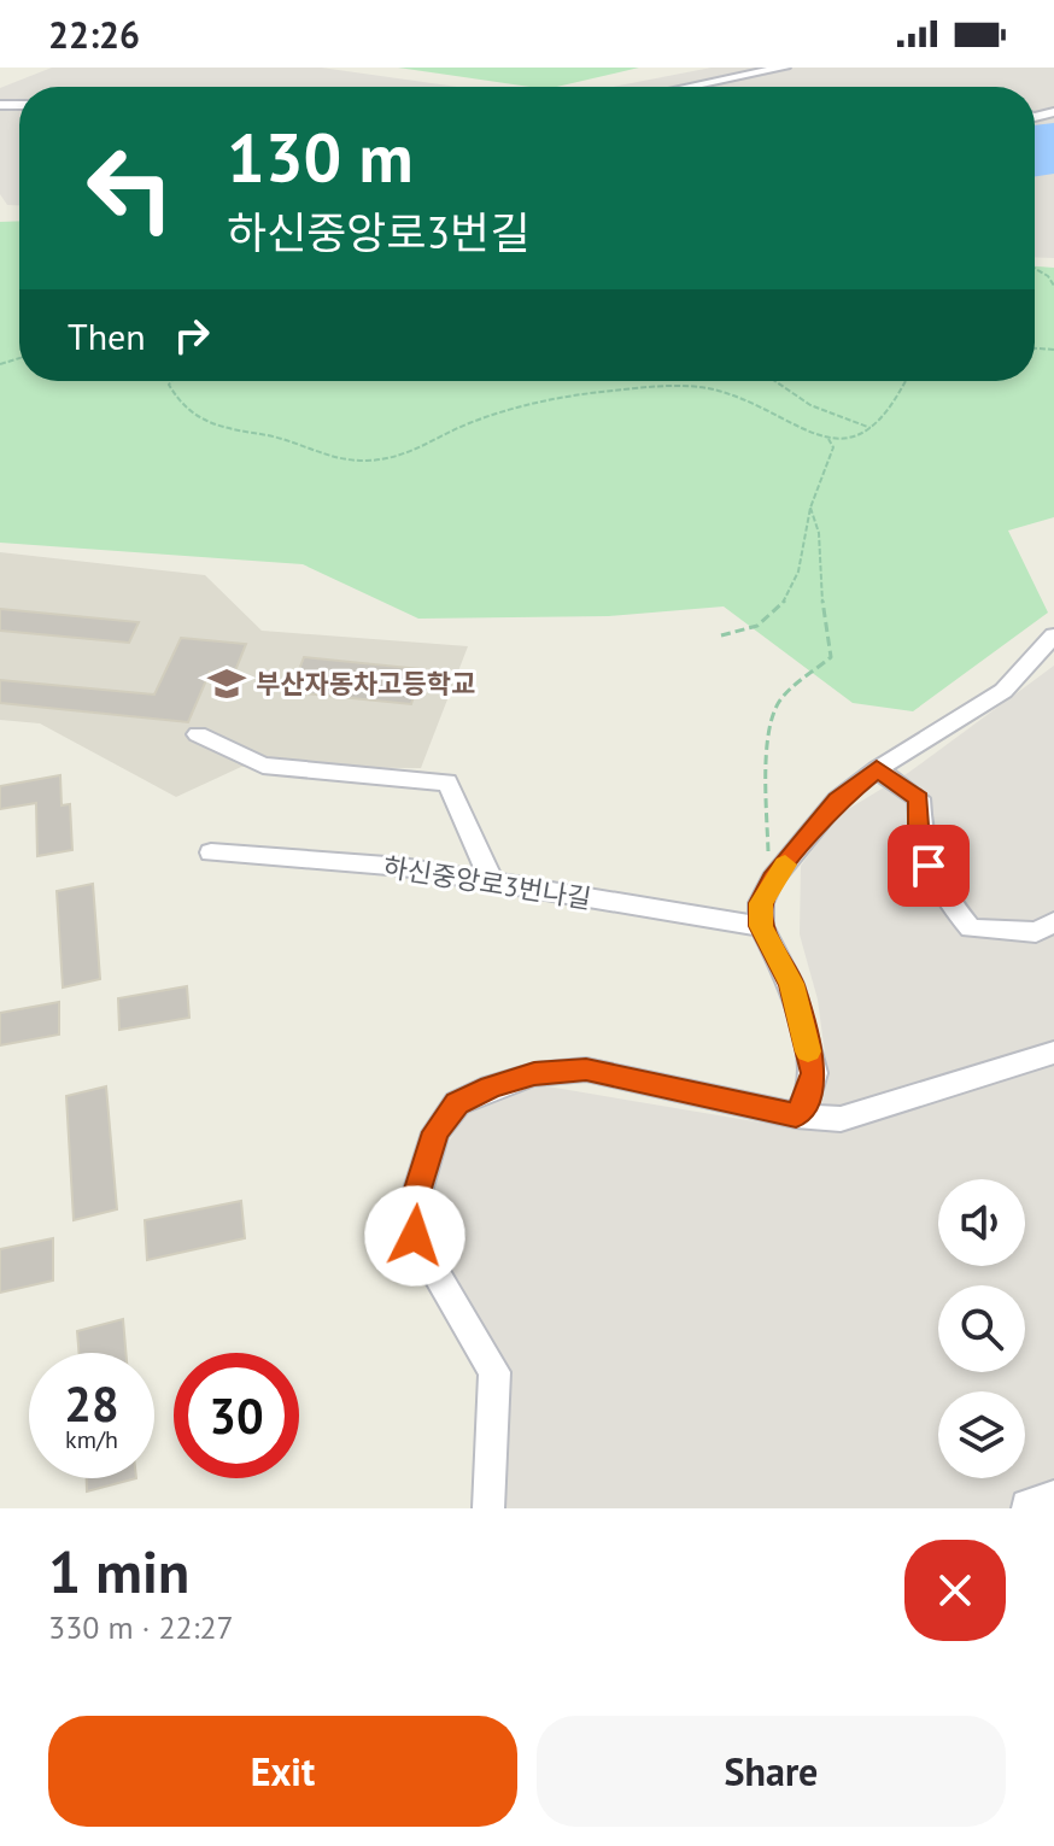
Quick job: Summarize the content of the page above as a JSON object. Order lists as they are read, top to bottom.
{
  "streets": {
    "street": ["하신중앙로3번나길"]
  },
  "places": {
    "school or university": ["부산자동차고등학교"]
  },
  "page": {
    "status": "22:26",
    "turn": ["130 m", "하신중앙로3번길"],
    "then": "Then",
    "speed": "28 km/h",
    "limit": "30",
    "heading": ["1 min", "330 m · 22:27"],
    "buttons": ["Exit", "Share"]
  }
}
